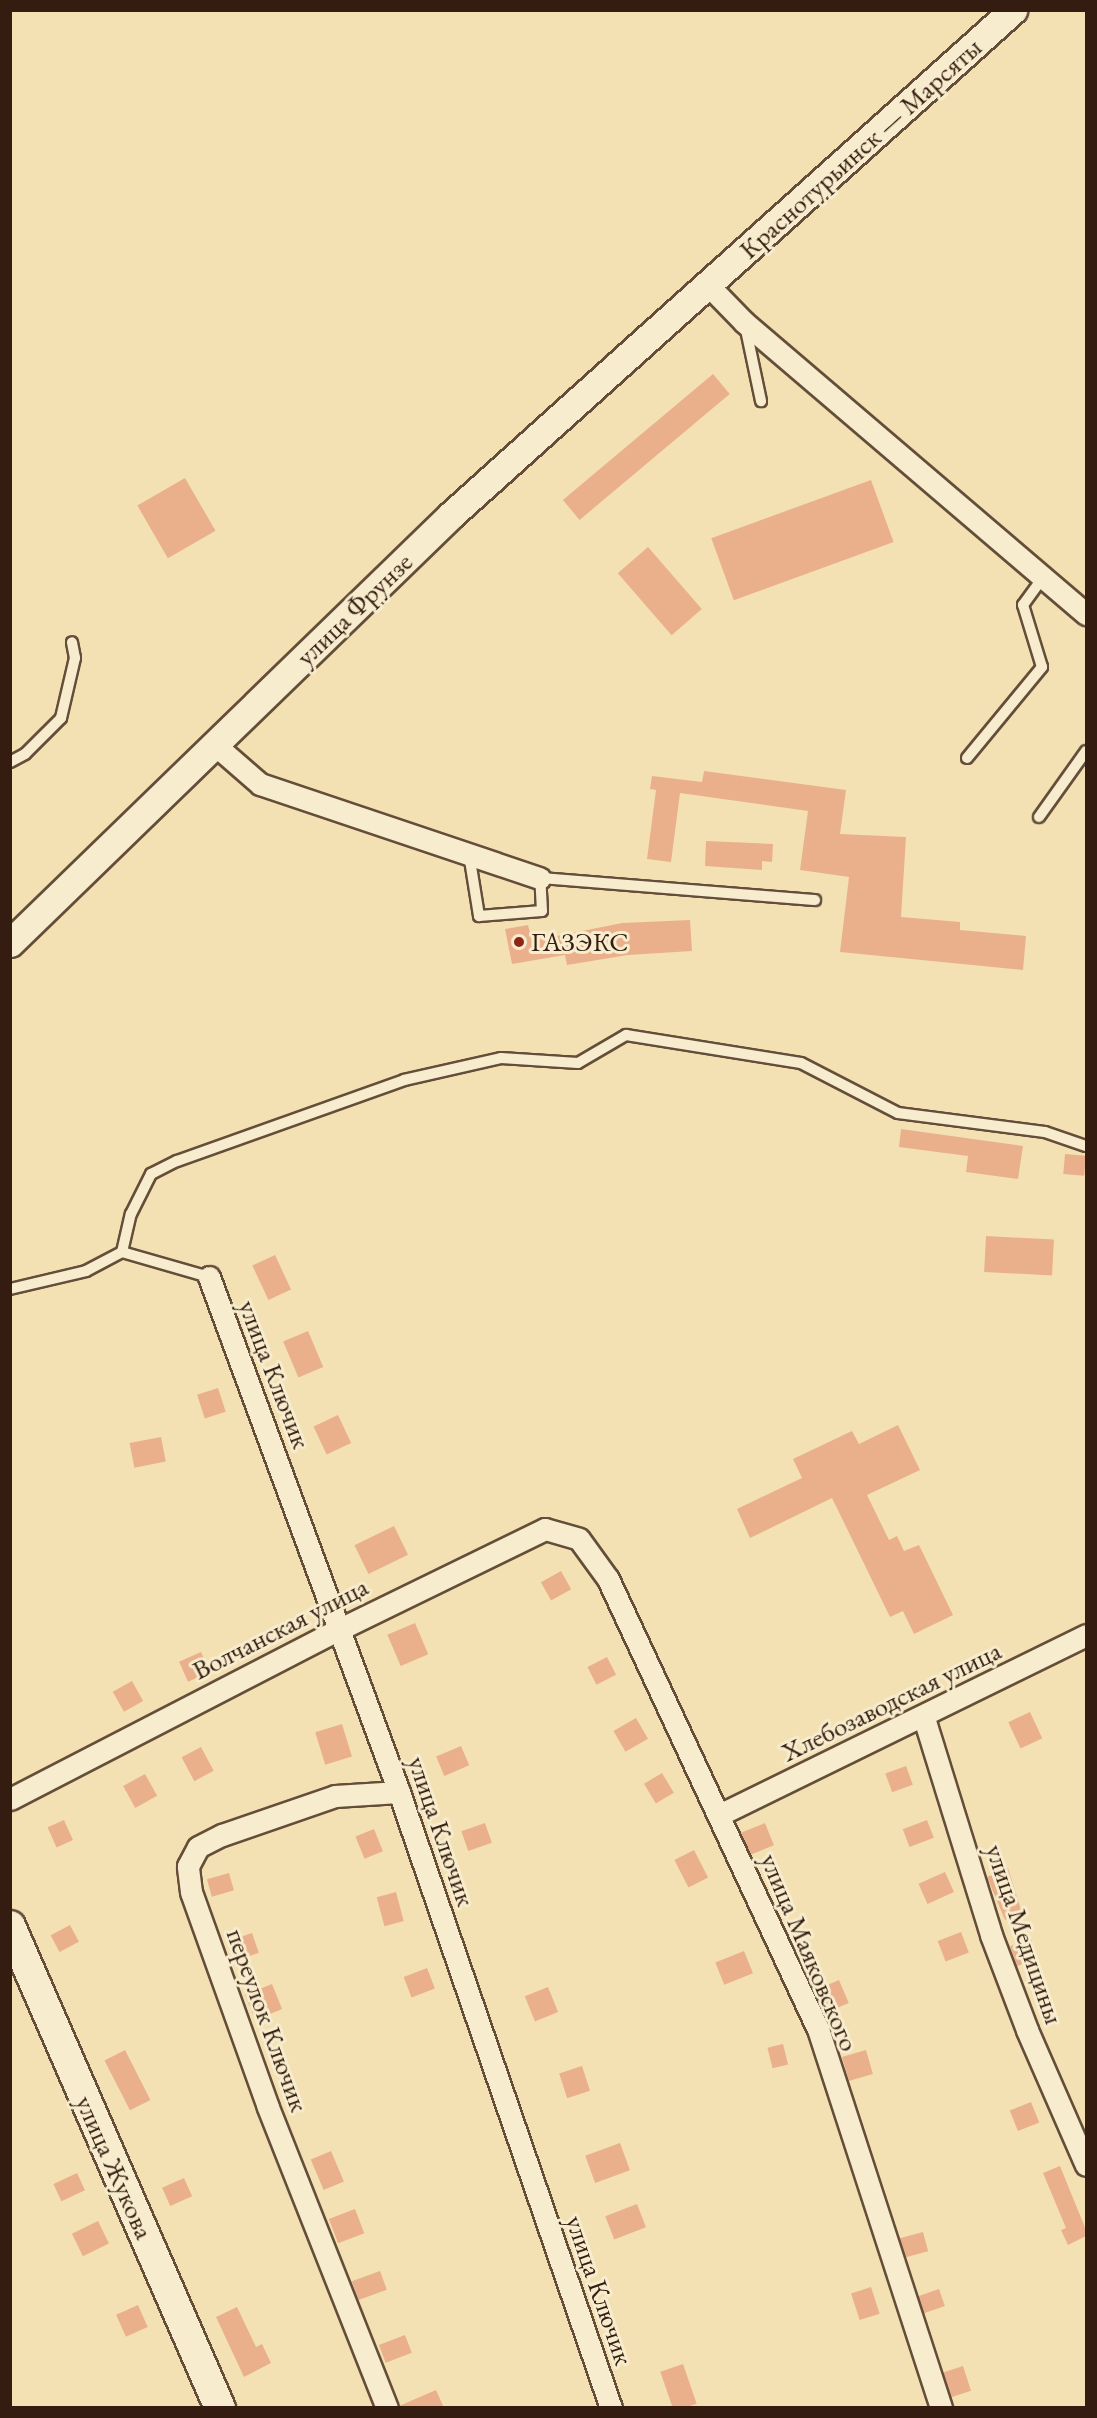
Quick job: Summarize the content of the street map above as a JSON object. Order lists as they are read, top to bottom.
{
  "streets": {
    "main road": ["улица Жукова"],
    "street": [
      "Краснотурьинск — Марсяты",
      "улица Фрунзе",
      "улица Ключик",
      "Волчанская улица",
      "Хлебозаводская улица",
      "улица Медицины",
      "улица Маяковского",
      "переулок Ключик"
    ]
  },
  "crossings": [
    ["Краснотурьинск — Марсяты", "улица Фрунзе"],
    ["улица Ключик", "Волчанская улица"],
    ["улица Ключик", "переулок Ключик"],
    ["Волчанская улица", "улица Маяковского"],
    ["Хлебозаводская улица", "улица Медицины"],
    ["Хлебозаводская улица", "улица Маяковского"]
  ],
  "places": ["ГАЗЭКС"]
}
